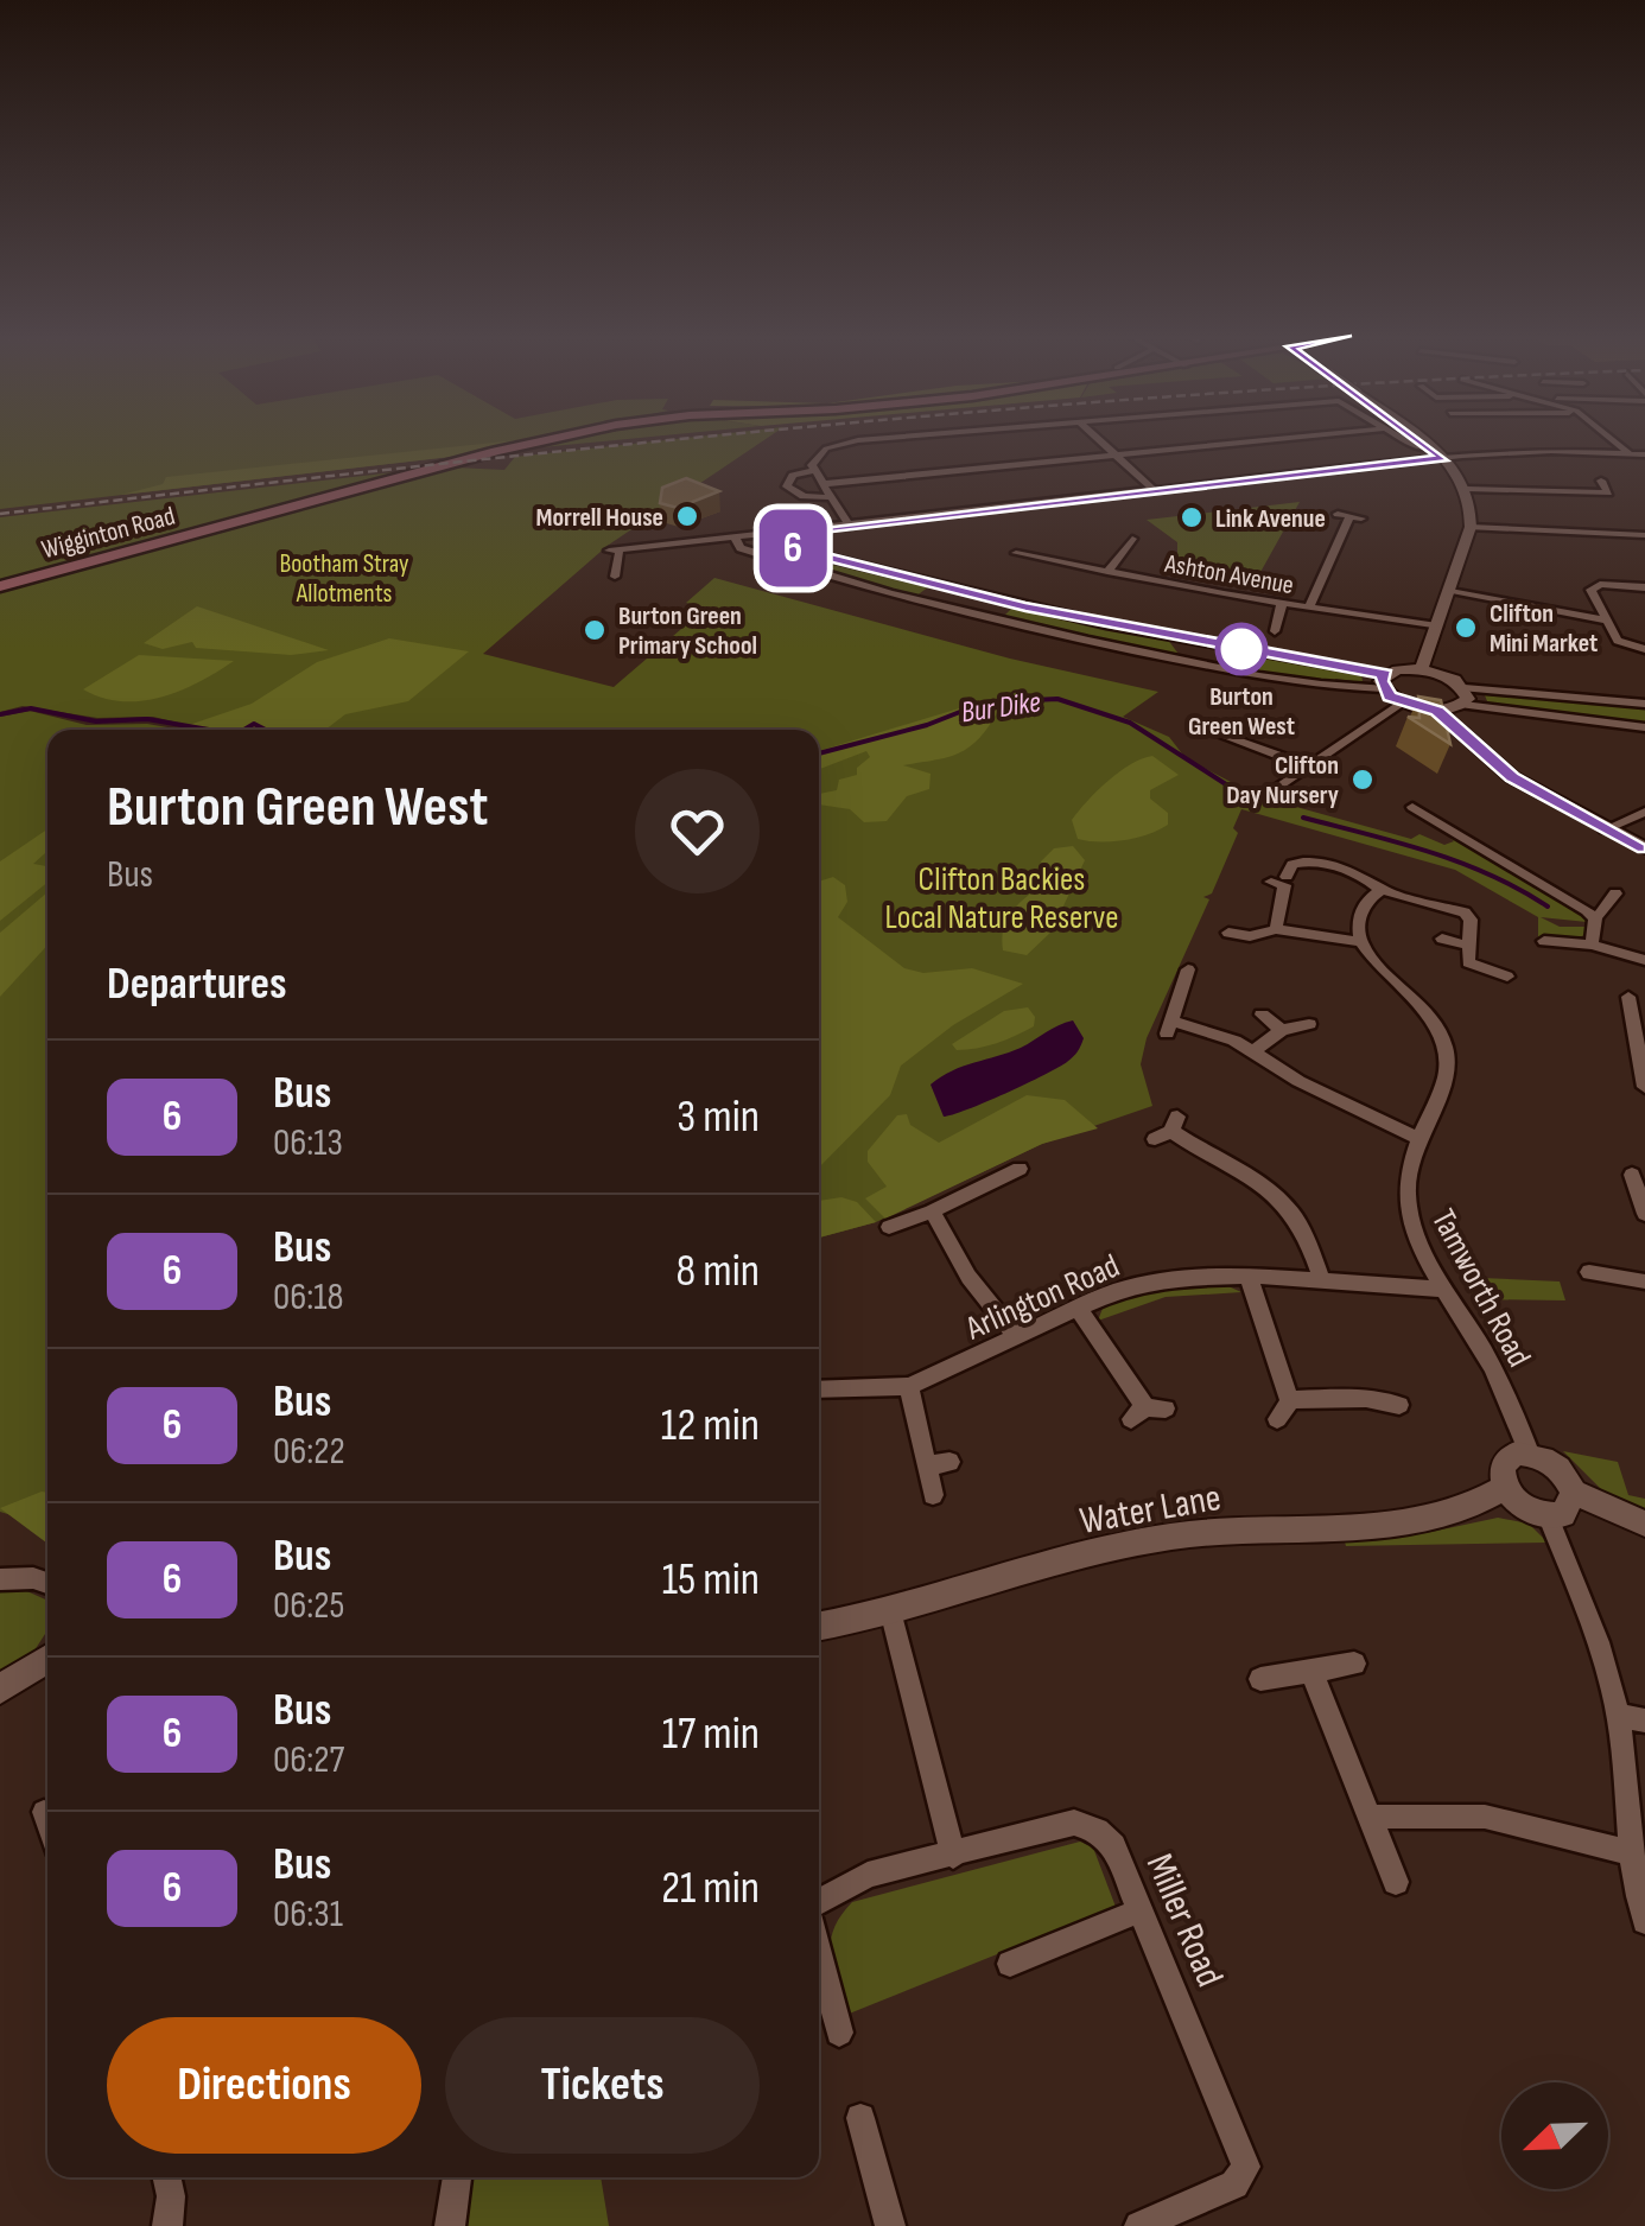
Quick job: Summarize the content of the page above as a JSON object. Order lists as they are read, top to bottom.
{
  "streets": {
    "main road": ["Wigginton Road"],
    "street": [
      "Ashton Avenue",
      "Tamworth Road",
      "Arlington Road",
      "Water Lane",
      "Miller Road"
    ]
  },
  "crossings": [
    ["Tamworth Road", "Arlington Road"],
    ["Tamworth Road", "Water Lane"]
  ],
  "water": ["Bur Dike"],
  "parks": ["Bootham Stray Allotments", "Clifton Backies Local Nature Reserve"],
  "places": [
    "Morrell House",
    "Link Avenue",
    "Clifton Mini Market",
    "Burton Green Primary School",
    "Burton Green West",
    "Clifton Day Nursery"
  ],
  "lines": ["bus line 6"],
  "north": "bottom left",
  "page": {
    "on_map": "6",
    "heading": [
      ["Burton Green West", "Bus"],
      "Departures"
    ],
    "list": [
      {
        "mark": "6",
        "name": "Bus",
        "note": "06:13",
        "value": "3 min"
      },
      {
        "mark": "6",
        "name": "Bus",
        "note": "06:18",
        "value": "8 min"
      },
      {
        "mark": "6",
        "name": "Bus",
        "note": "06:22",
        "value": "12 min"
      },
      {
        "mark": "6",
        "name": "Bus",
        "note": "06:25",
        "value": "15 min"
      },
      {
        "mark": "6",
        "name": "Bus",
        "note": "06:27",
        "value": "17 min"
      },
      {
        "mark": "6",
        "name": "Bus",
        "note": "06:31",
        "value": "21 min"
      }
    ],
    "buttons": ["Directions", "Tickets"]
  }
}
